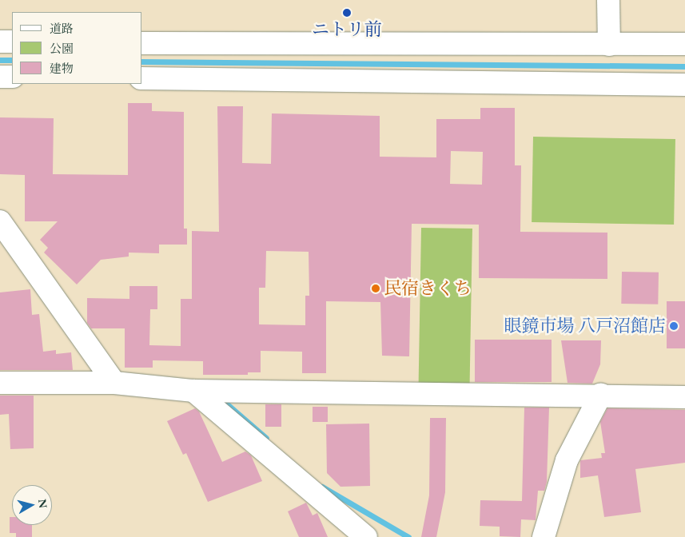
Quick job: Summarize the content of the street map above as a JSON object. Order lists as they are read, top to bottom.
{
  "places": ["ニトリ前", "民宿きくち", "眼鏡市場 八戸沼館店"],
  "legend": ["道路", "公園", "建物"],
  "north": "right"
}
